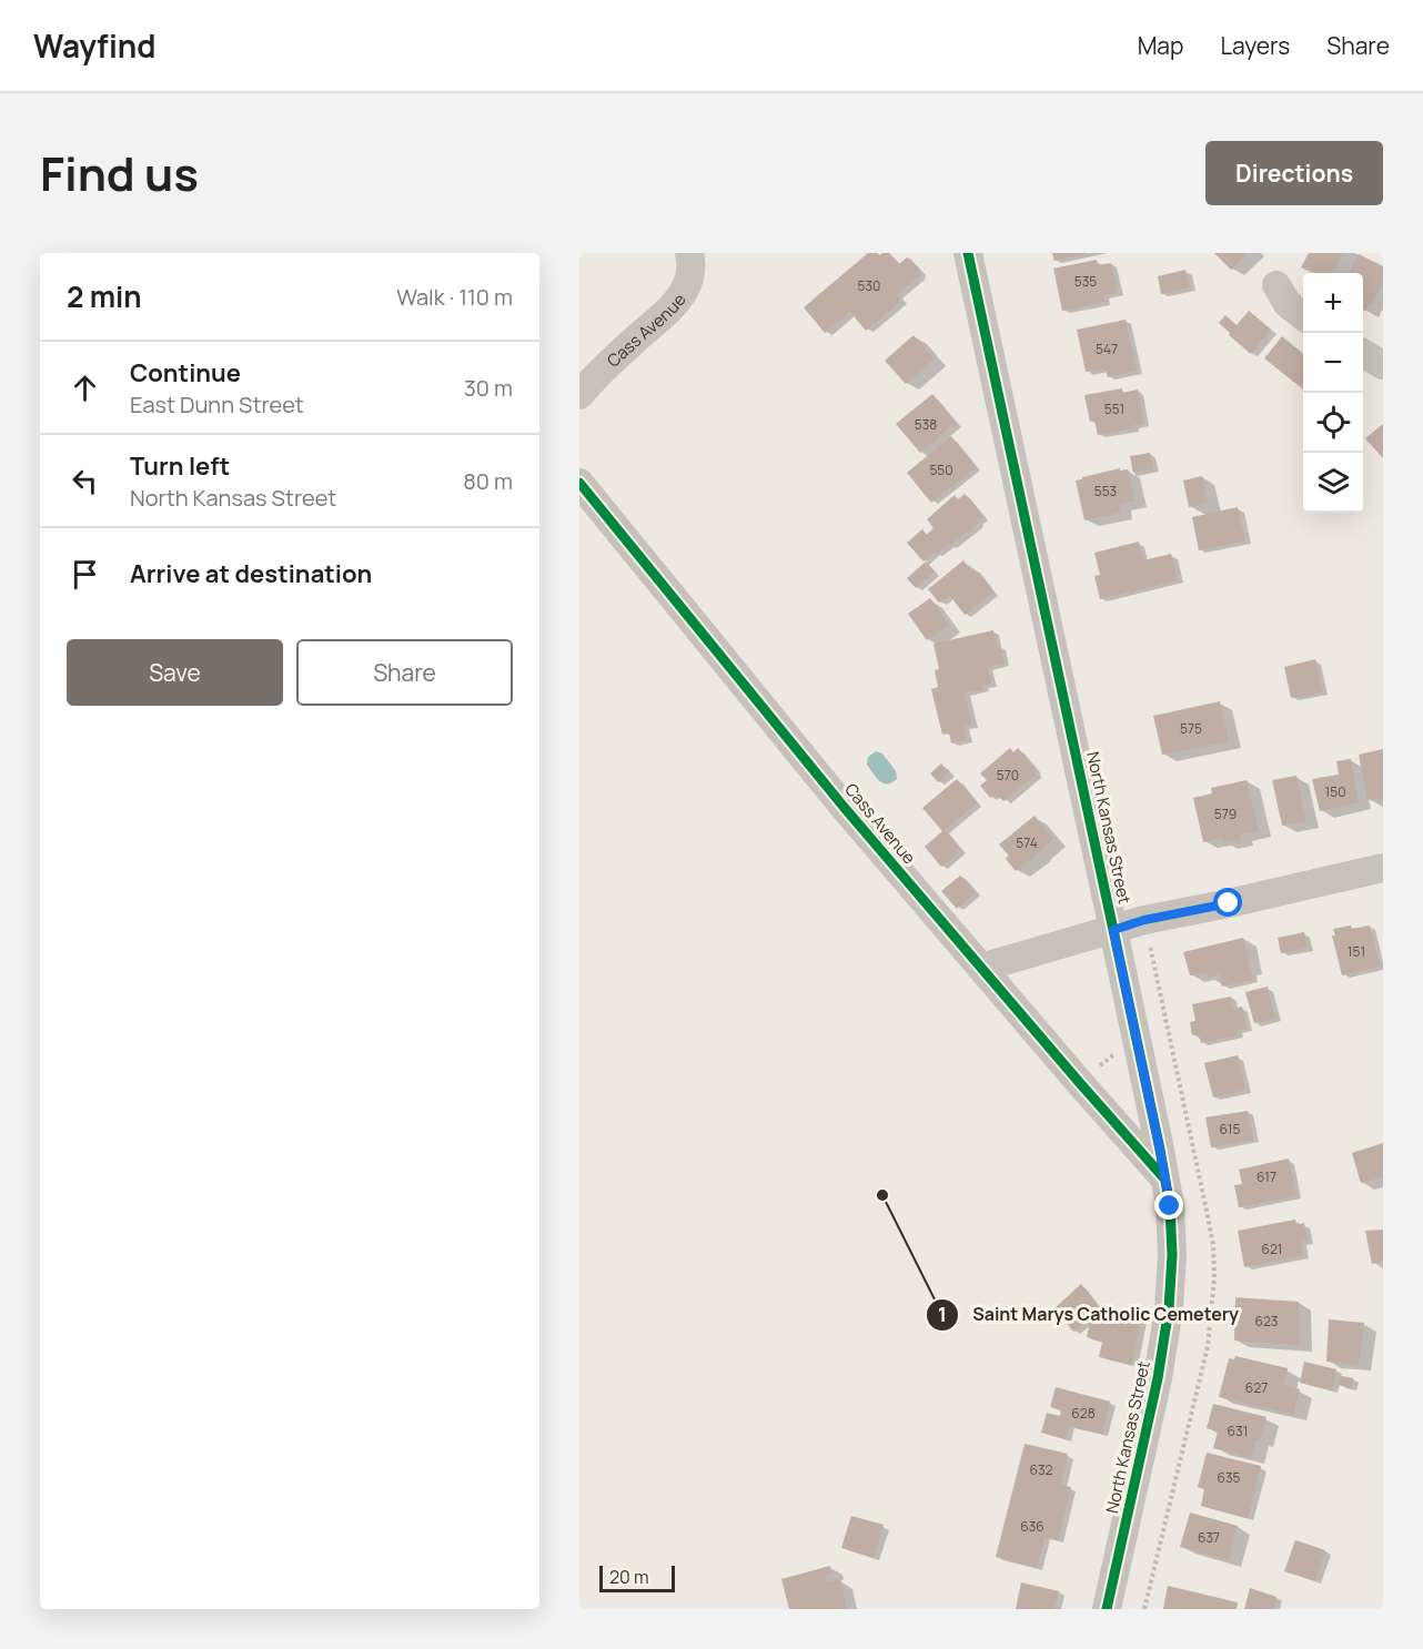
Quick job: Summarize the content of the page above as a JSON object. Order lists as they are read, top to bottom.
{
  "streets": {
    "street": ["Cass Avenue", "North Kansas Street"]
  },
  "crossings": [
    ["Cass Avenue", "North Kansas Street"]
  ],
  "places": ["Saint Marys Catholic Cemetery"],
  "house_numbers": [
    "535",
    "530",
    "547",
    "551",
    "538",
    "550",
    "553",
    "575",
    "570",
    "150",
    "579",
    "574",
    "151",
    "615",
    "617",
    "621",
    "623",
    "627",
    "628",
    "631",
    "632",
    "635",
    "636",
    "637"
  ],
  "scale_bar": "20 m",
  "page": {
    "header": "Wayfind",
    "nav": ["Map", "Layers", "Share"],
    "title": "Find us",
    "buttons": [
      "Directions",
      ["Save", "Share"]
    ],
    "heading": ["2 min", "Walk · 110 m"],
    "map_buttons": ["+", "−"],
    "list": [
      ["Continue", "East Dunn Street", "30 m"],
      ["Turn left", "North Kansas Street", "80 m"],
      "Arrive at destination"
    ],
    "scale": "20 m"
  }
}
